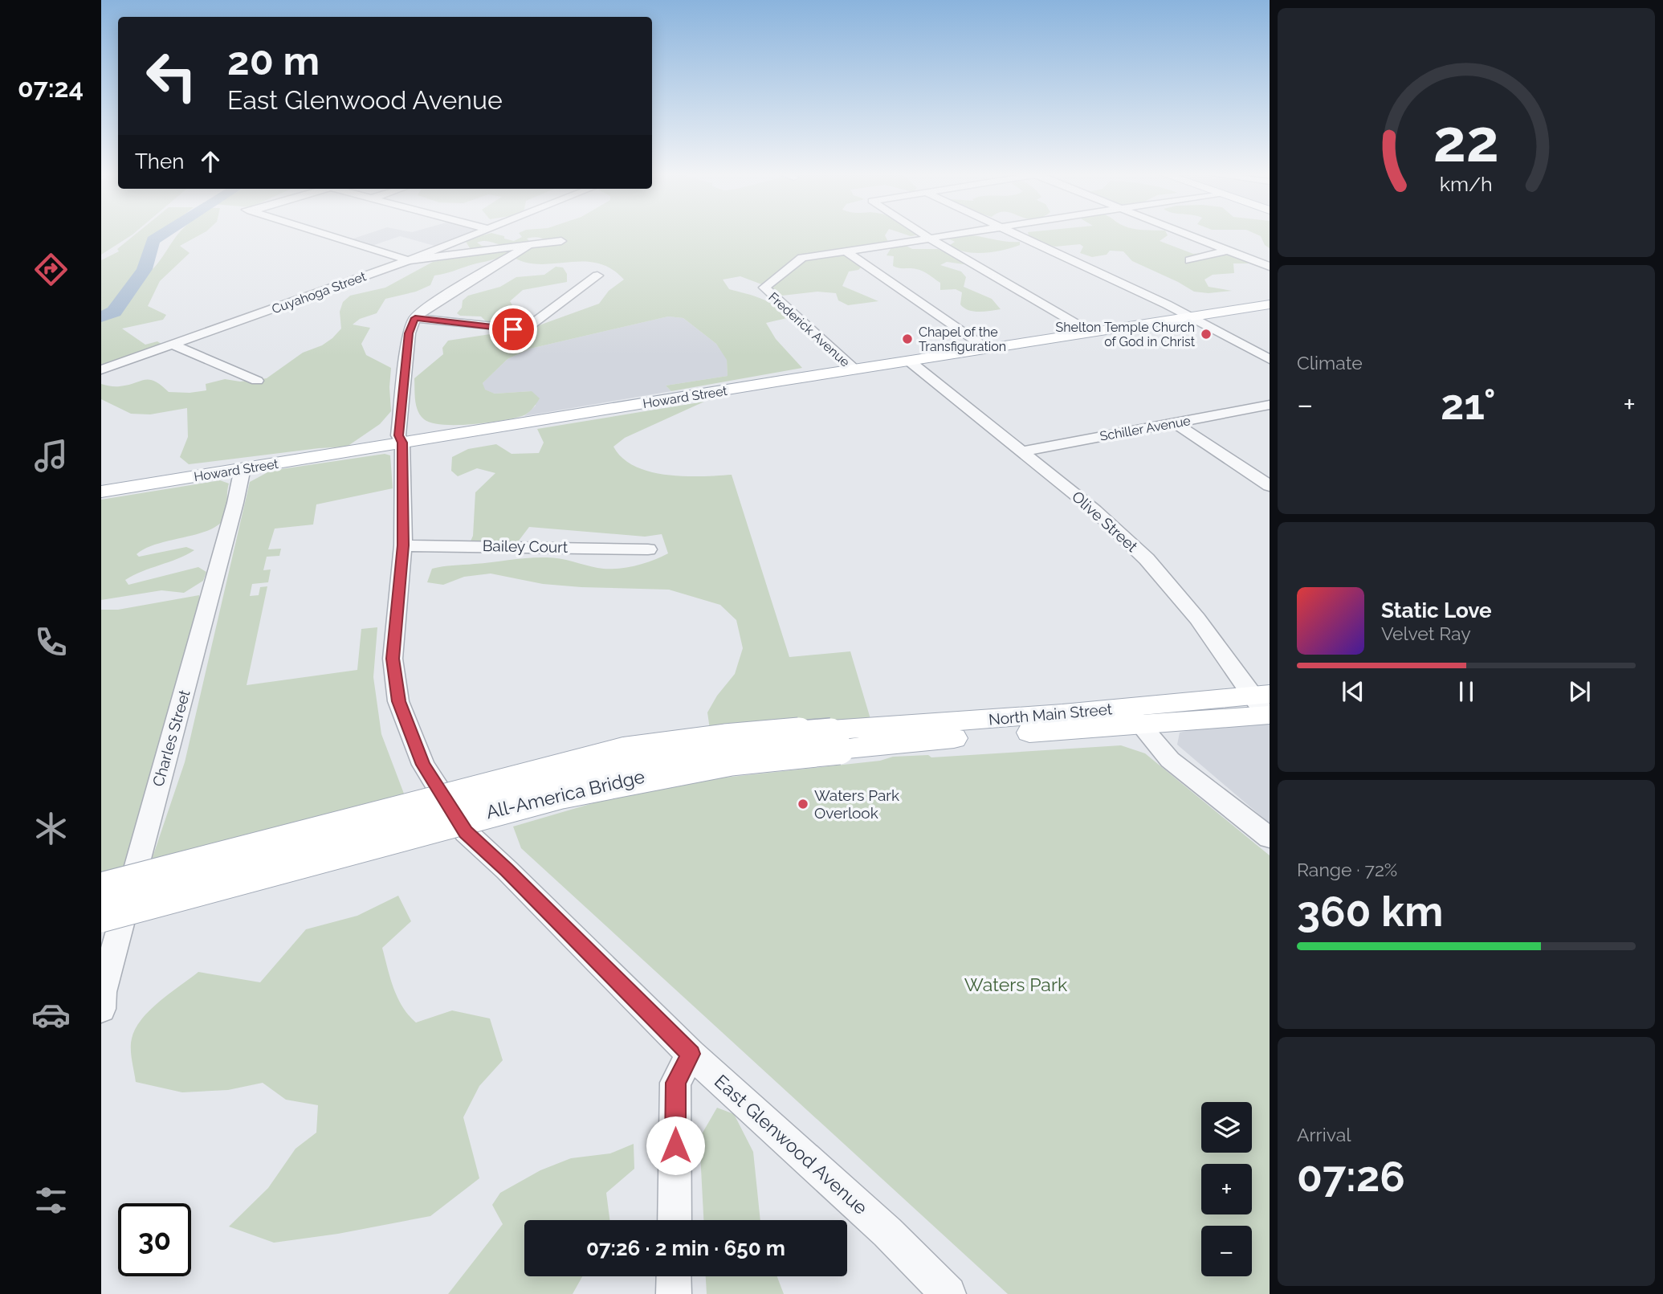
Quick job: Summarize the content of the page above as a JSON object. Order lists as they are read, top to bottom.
{
  "streets": {
    "main road": ["Howard Street", "North Main Street", "All-America Bridge"],
    "street": [
      "Cuyahoga Street",
      "Frederick Avenue",
      "Schiller Avenue",
      "Olive Street",
      "Bailey Court",
      "Charles Street",
      "East Glenwood Avenue"
    ]
  },
  "crossings": [
    ["Frederick Avenue", "Howard Street"],
    ["Howard Street", "Olive Street"],
    ["Howard Street", "Charles Street"],
    ["Howard Street", "East Glenwood Avenue"],
    ["Schiller Avenue", "Olive Street"],
    ["Olive Street", "North Main Street"],
    ["Bailey Court", "East Glenwood Avenue"],
    ["North Main Street", "All-America Bridge"]
  ],
  "parks": ["Waters Park"],
  "places": ["Shelton Temple Church of God in Christ", "Chapel of the Transfiguration", "Waters Park Overlook"],
  "page": {
    "tabs": "07:24",
    "turn": ["20 m", "East Glenwood Avenue"],
    "then": "Then",
    "tile": [
      "Climate",
      ["Range · 72%", "360 km"],
      ["Arrival", "07:26"]
    ],
    "heat": ["−", "21°", "+"],
    "song": ["Static Love", "Velvet Ray"],
    "map_buttons": ["+", "−"],
    "limit": "30",
    "trip": "07:26 · 2 min · 650 m",
    "gauge": ["22", "km/h"]
  }
}
